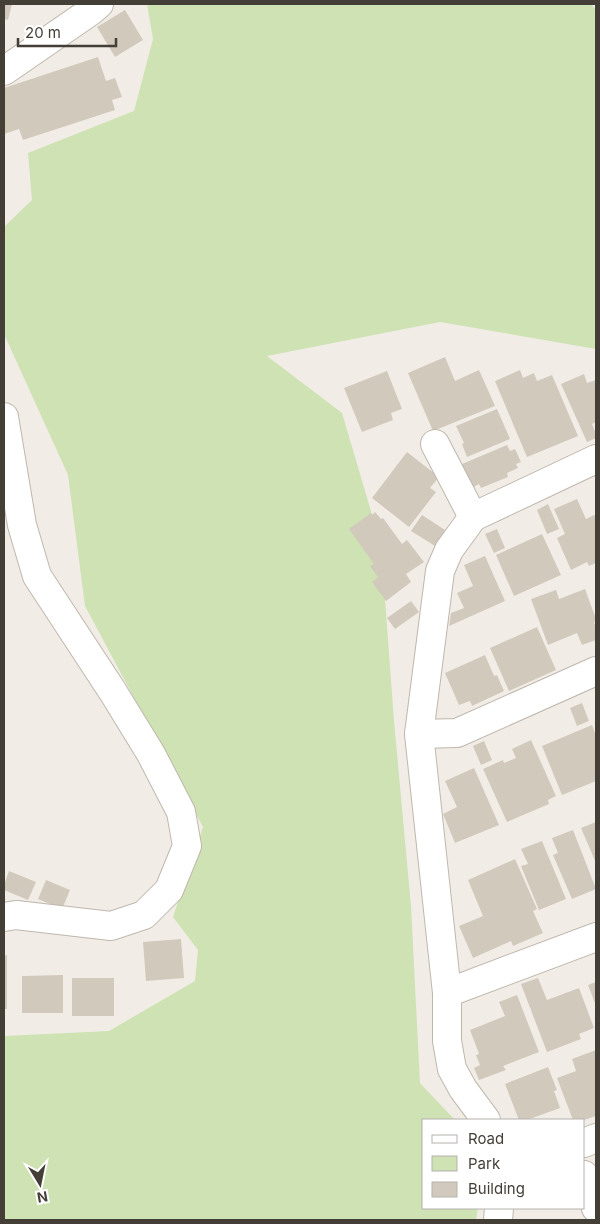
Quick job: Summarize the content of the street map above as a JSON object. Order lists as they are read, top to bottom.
{
  "legend": ["Road", "Park", "Building"],
  "scale_bar": "20 m",
  "north": "bottom"
}
